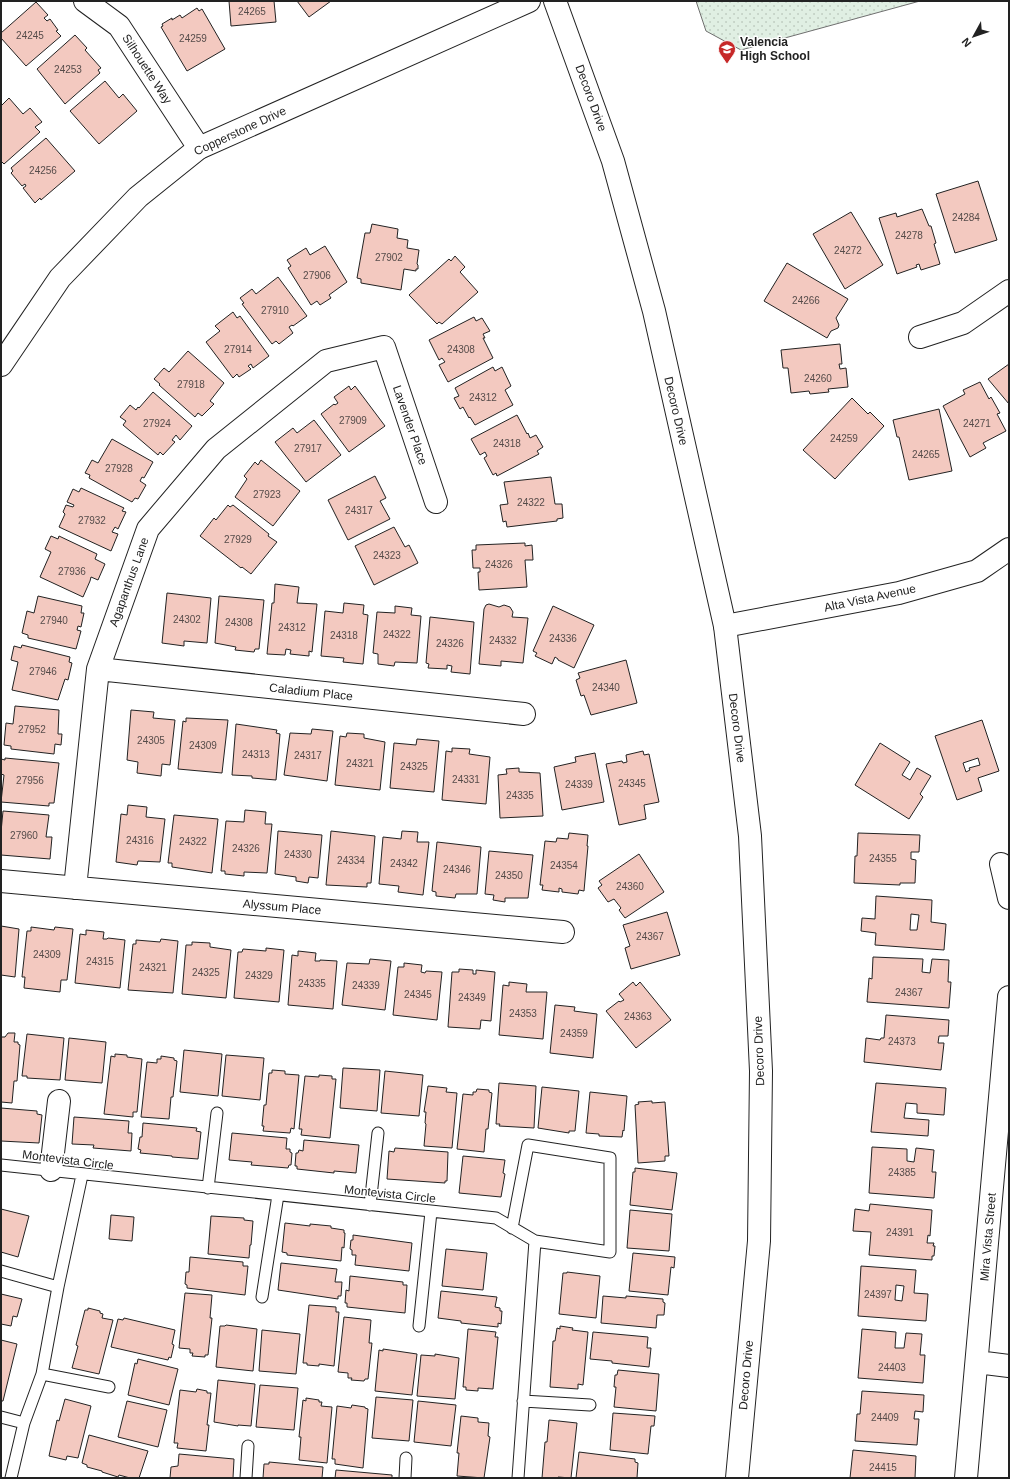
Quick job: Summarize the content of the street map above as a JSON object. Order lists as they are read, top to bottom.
{
  "streets": {
    "street": [
      "Silhouette Way",
      "Decoro Drive",
      "Copperstone Drive",
      "Lavender Place",
      "Agapanthus Lane",
      "Alta Vista Avenue",
      "Caladium Place",
      "Alyssum Place",
      "Mira Vista Street"
    ],
    "lane": ["Montevista Circle"]
  },
  "crossings": [
    ["Silhouette Way", "Copperstone Drive"],
    ["Decoro Drive", "Alta Vista Avenue"],
    ["Lavender Place", "Agapanthus Lane"],
    ["Agapanthus Lane", "Caladium Place"],
    ["Agapanthus Lane", "Alyssum Place"]
  ],
  "places": {
    "school or university": ["Valencia High School"]
  },
  "house_numbers": [
    "24265",
    "24245",
    "24259",
    "24253",
    "24256",
    "24284",
    "24278",
    "24272",
    "27902",
    "27906",
    "24266",
    "27910",
    "27914",
    "24308",
    "24260",
    "27918",
    "24312",
    "27909",
    "27924",
    "24271",
    "24259",
    "24318",
    "27917",
    "24265",
    "27928",
    "27923",
    "24322",
    "24317",
    "27932",
    "27929",
    "24323",
    "24326",
    "27936",
    "24302",
    "27940",
    "24308",
    "24312",
    "24322",
    "24318",
    "24336",
    "24332",
    "24326",
    "27946",
    "24340",
    "27952",
    "24305",
    "24309",
    "24313",
    "24317",
    "24321",
    "24325",
    "24331",
    "27956",
    "24345",
    "24339",
    "24335",
    "27960",
    "24316",
    "24322",
    "24326",
    "24330",
    "24355",
    "24334",
    "24342",
    "24354",
    "24346",
    "24350",
    "24360",
    "24367",
    "24309",
    "24315",
    "24321",
    "24325",
    "24329",
    "24335",
    "24339",
    "24367",
    "24345",
    "24349",
    "24353",
    "24363",
    "24359",
    "24373",
    "24385",
    "24391",
    "24397",
    "24403",
    "24409",
    "24415"
  ],
  "north": "bottom left"
}
